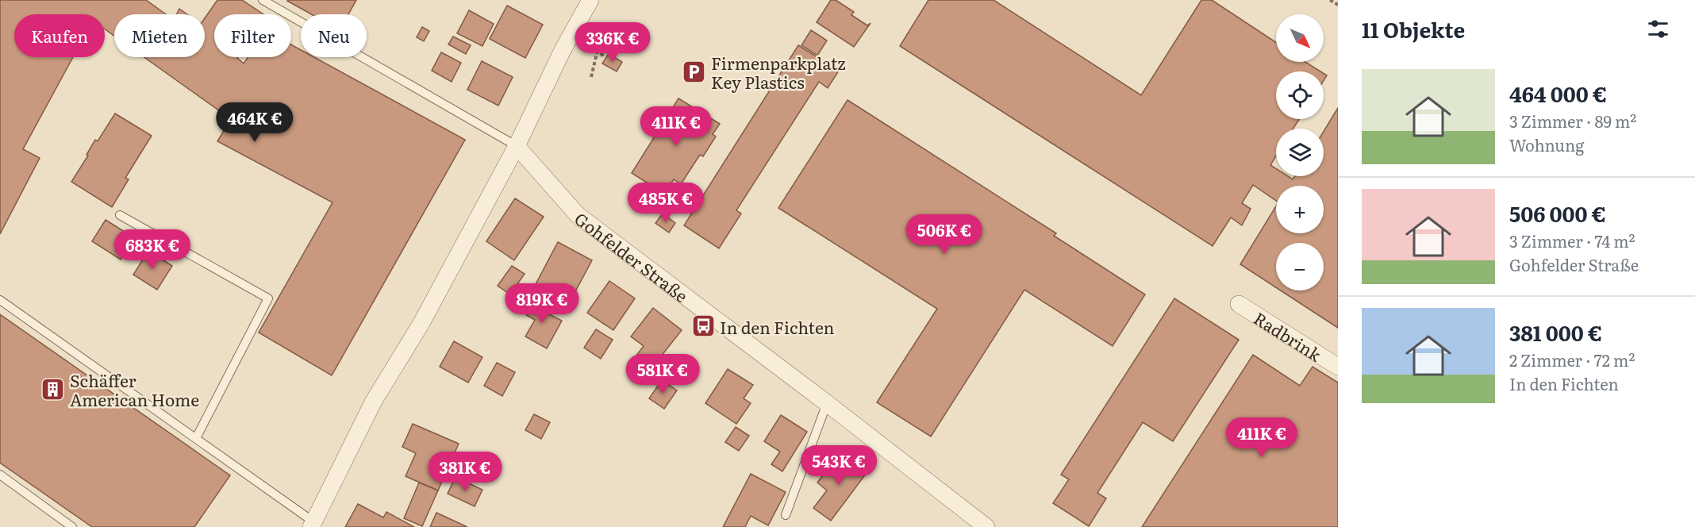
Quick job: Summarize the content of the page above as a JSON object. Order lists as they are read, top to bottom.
{
  "streets": {
    "street": ["Gohfelder Straße", "Radbrink"]
  },
  "places": {
    "parking": ["Firmenparkplatz Key Plastics"],
    "bus stop": ["In den Fichten"],
    "building": ["Schäffer American Home"]
  },
  "north": "bottom right",
  "page": {
    "heading": "11 Objekte",
    "map_buttons": ["+", "−"],
    "chip": [
      "Kaufen",
      "Mieten",
      "Filter",
      "Neu"
    ],
    "price": [
      "336K €",
      "464K €",
      "411K €",
      "485K €",
      "506K €",
      "683K €",
      "819K €",
      "581K €",
      "411K €",
      "543K €",
      "381K €"
    ],
    "list": [
      {
        "name": "464 000 €",
        "note": "3 Zimmer · 89 m² · Wohnung"
      },
      {
        "name": "506 000 €",
        "note": "3 Zimmer · 74 m² · Gohfelder Straße"
      },
      {
        "name": "381 000 €",
        "note": "2 Zimmer · 72 m² · In den Fichten"
      }
    ]
  }
}
